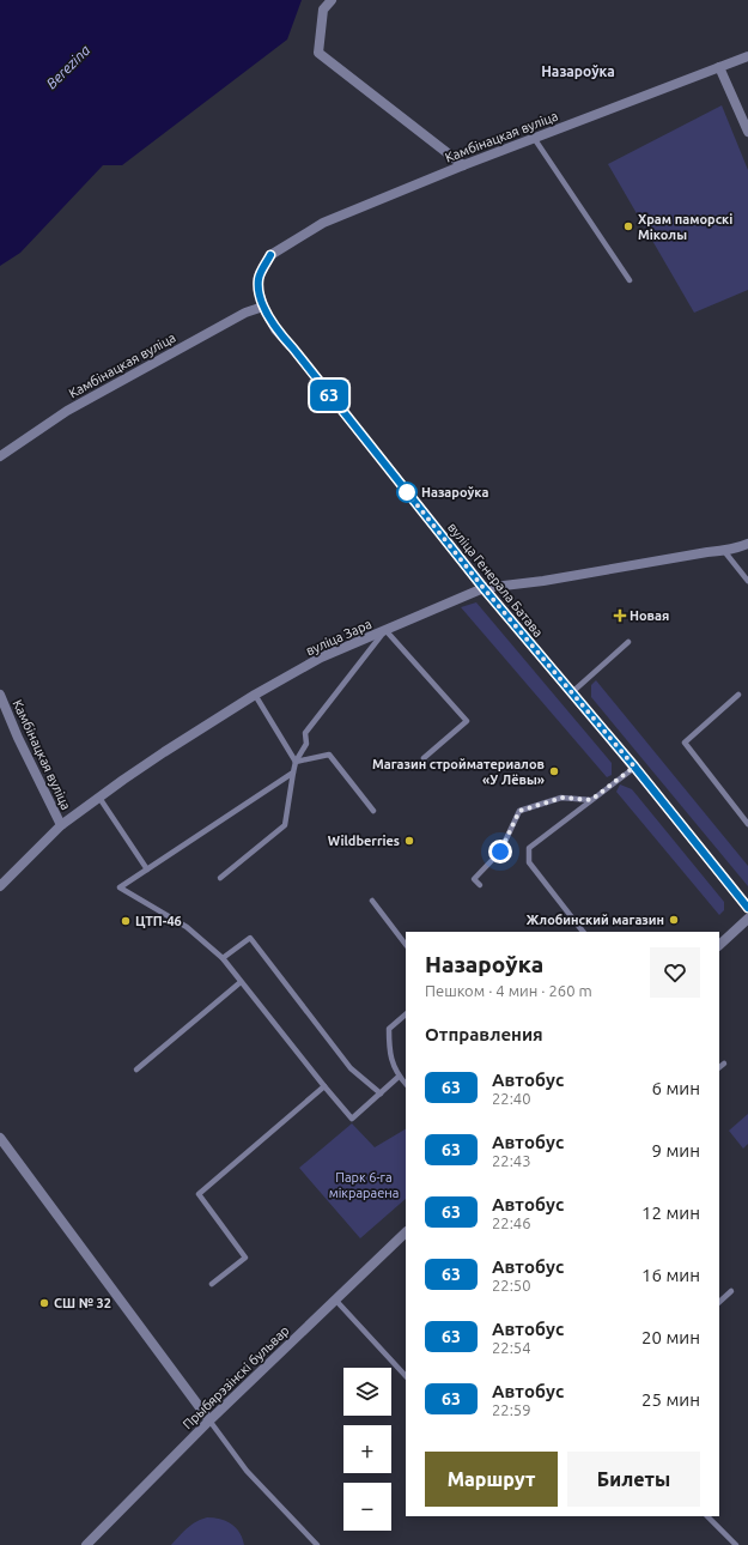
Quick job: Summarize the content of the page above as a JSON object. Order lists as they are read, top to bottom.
{
  "streets": {
    "street": [
      "Камбінацкая вуліца",
      "вуліца Генерала Батава",
      "вуліца Зара",
      "Прыбярэзінскі бульвар"
    ]
  },
  "crossings": [
    ["Камбінацкая вуліца", "вуліца Генерала Батава"],
    ["Камбінацкая вуліца", "вуліца Зара"],
    ["вуліца Генерала Батава", "вуліца Зара"]
  ],
  "districts": ["Назароўка"],
  "water": ["Berezina"],
  "parks": ["Парк 6-га мікрараена"],
  "places": {
    "other": [
      "Храм паморскі Міколы",
      "Назароўка",
      "Магазин стройматериалов «У Лёвы»",
      "Wildberries",
      "Жлобинский магазин",
      "ЦТП-46",
      "СШ № 32"
    ],
    "health": ["Новая"]
  },
  "lines": ["bus line 63"],
  "page": {
    "on_map": "63",
    "heading": [
      ["Назароўка", "Пешком · 4 мин · 260 m"],
      "Отправления"
    ],
    "list": [
      {
        "mark": "63",
        "name": "Автобус",
        "note": "22:40",
        "value": "6 мин"
      },
      {
        "mark": "63",
        "name": "Автобус",
        "note": "22:43",
        "value": "9 мин"
      },
      {
        "mark": "63",
        "name": "Автобус",
        "note": "22:46",
        "value": "12 мин"
      },
      {
        "mark": "63",
        "name": "Автобус",
        "note": "22:50",
        "value": "16 мин"
      },
      {
        "mark": "63",
        "name": "Автобус",
        "note": "22:54",
        "value": "20 мин"
      },
      {
        "mark": "63",
        "name": "Автобус",
        "note": "22:59",
        "value": "25 мин"
      }
    ],
    "map_buttons": ["+", "−"],
    "buttons": ["Маршрут", "Билеты"]
  }
}
